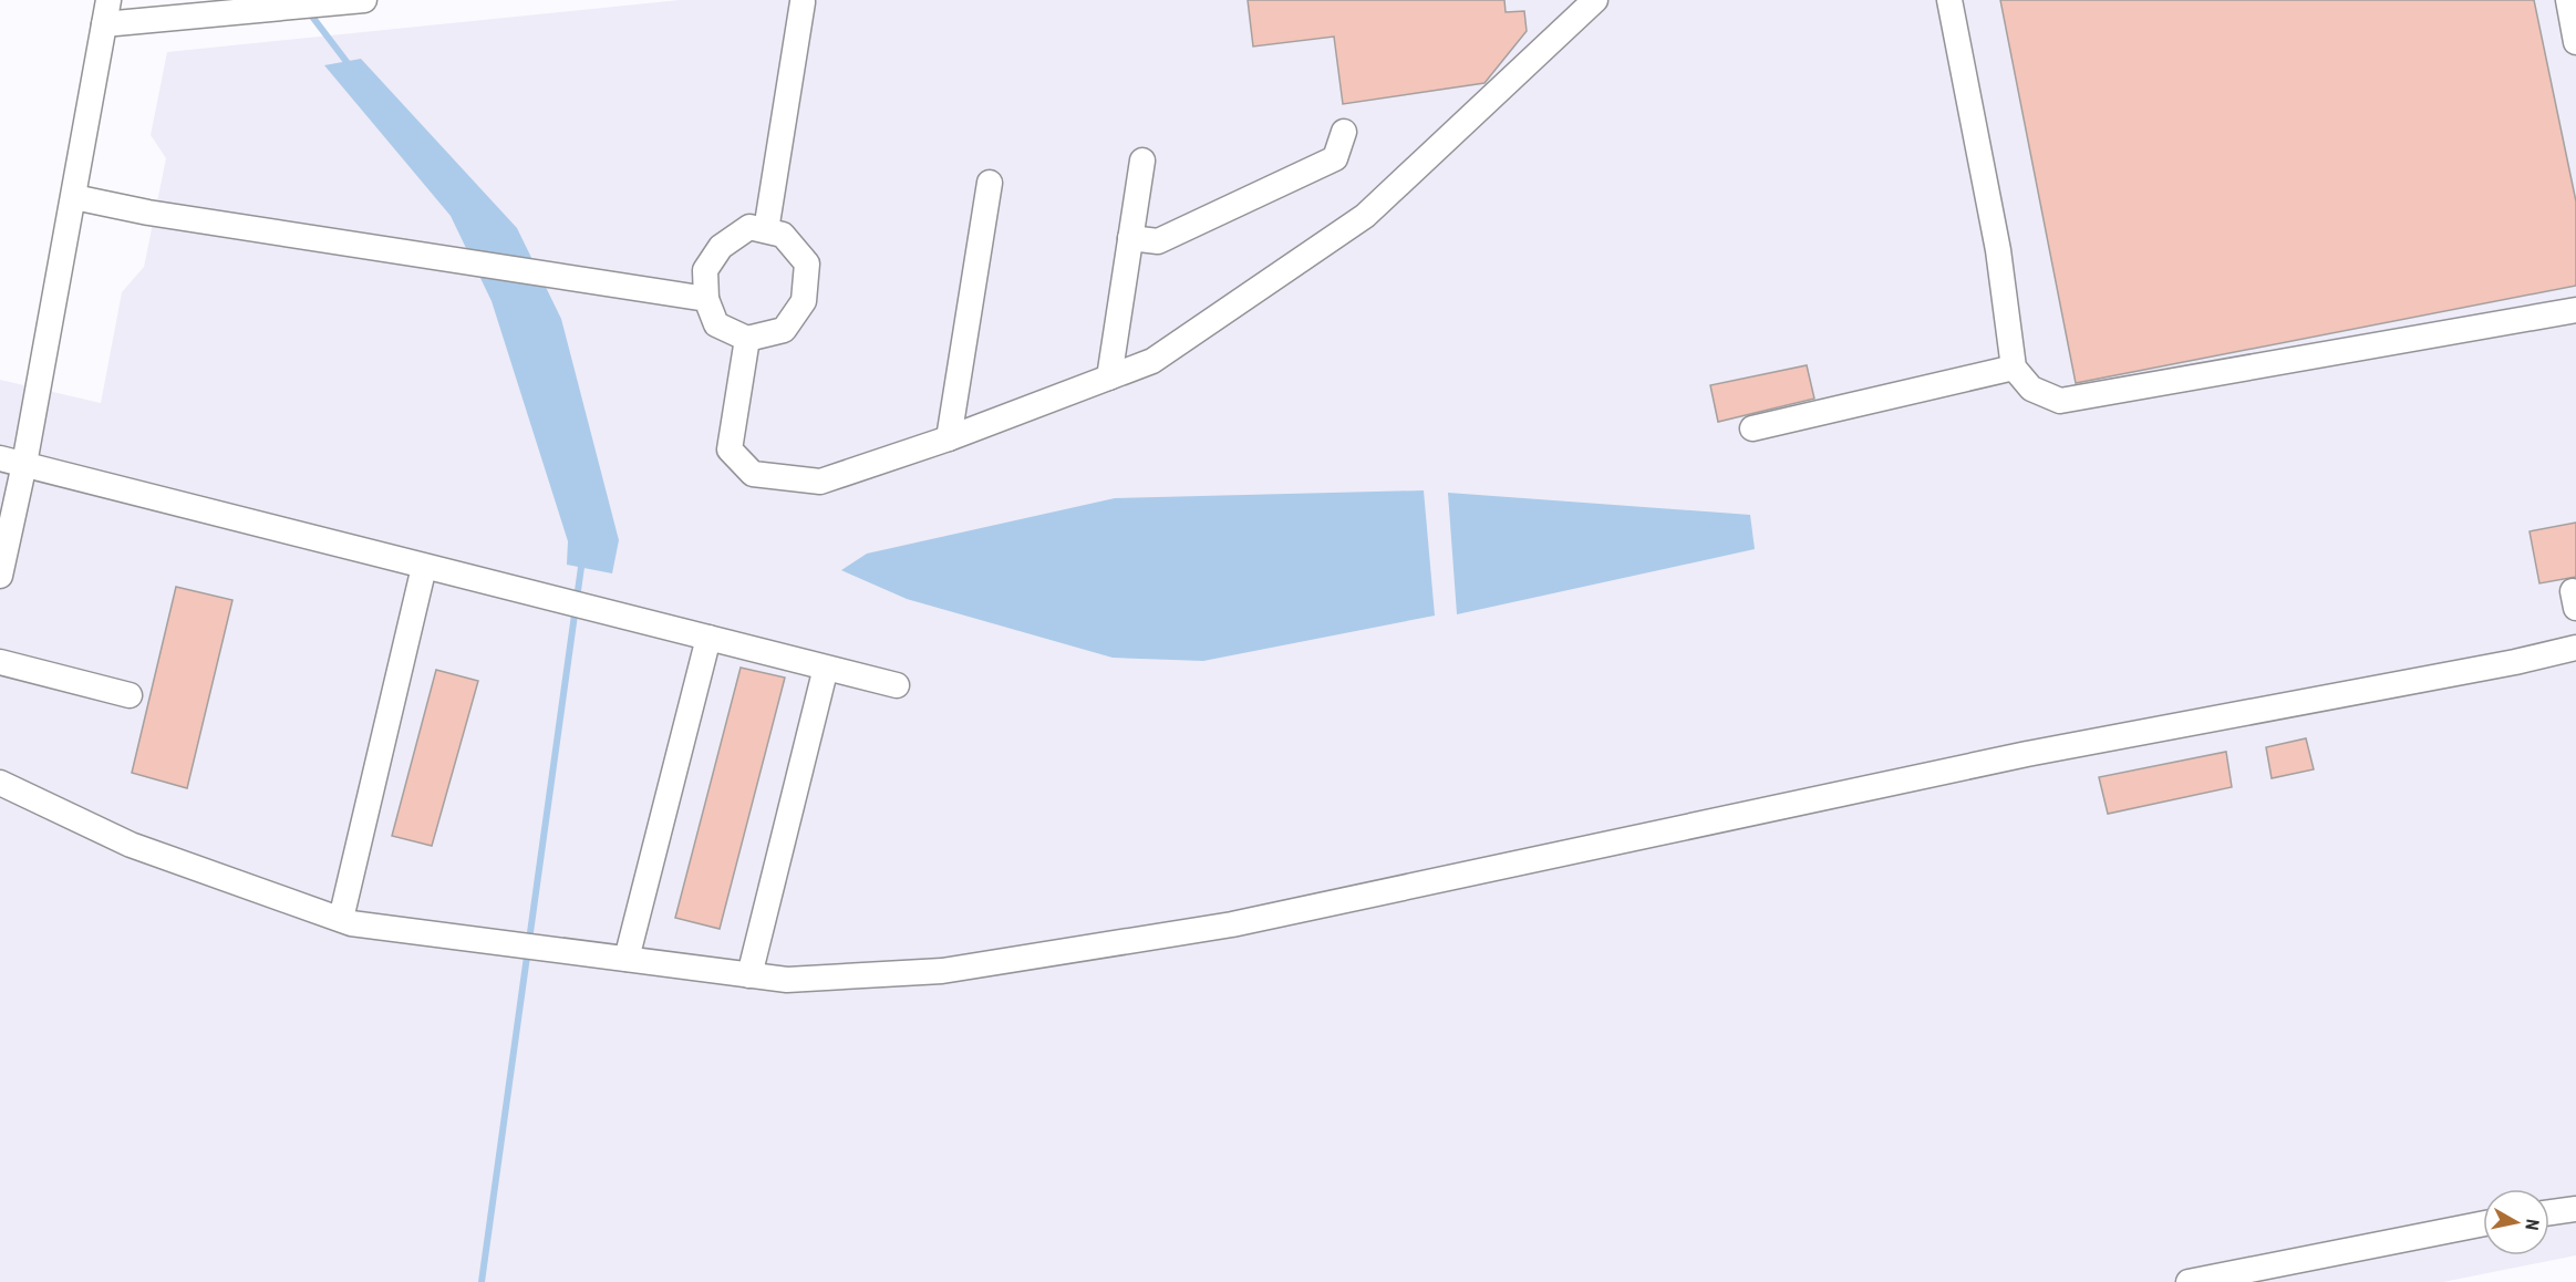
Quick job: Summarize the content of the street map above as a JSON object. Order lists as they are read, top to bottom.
{
  "north": "right"
}
